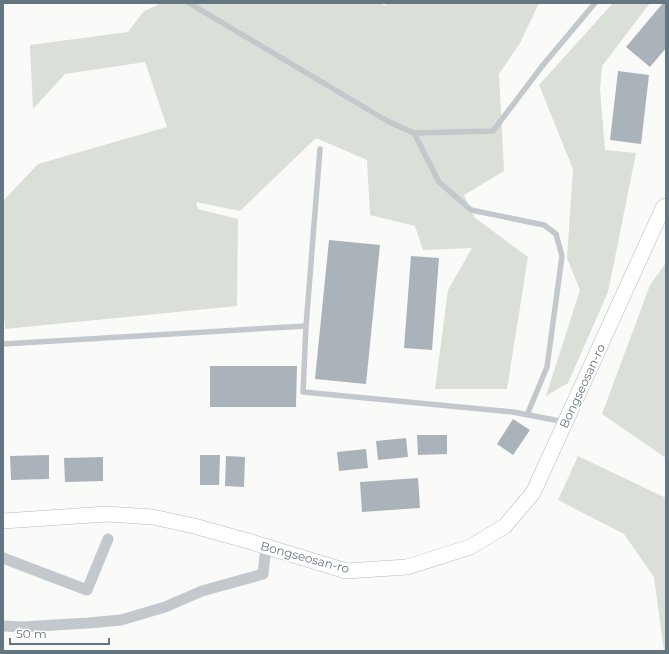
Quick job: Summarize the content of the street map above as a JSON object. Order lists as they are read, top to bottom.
{
  "streets": {
    "street": ["Bongseosan-ro"]
  },
  "scale_bar": "50 m"
}
